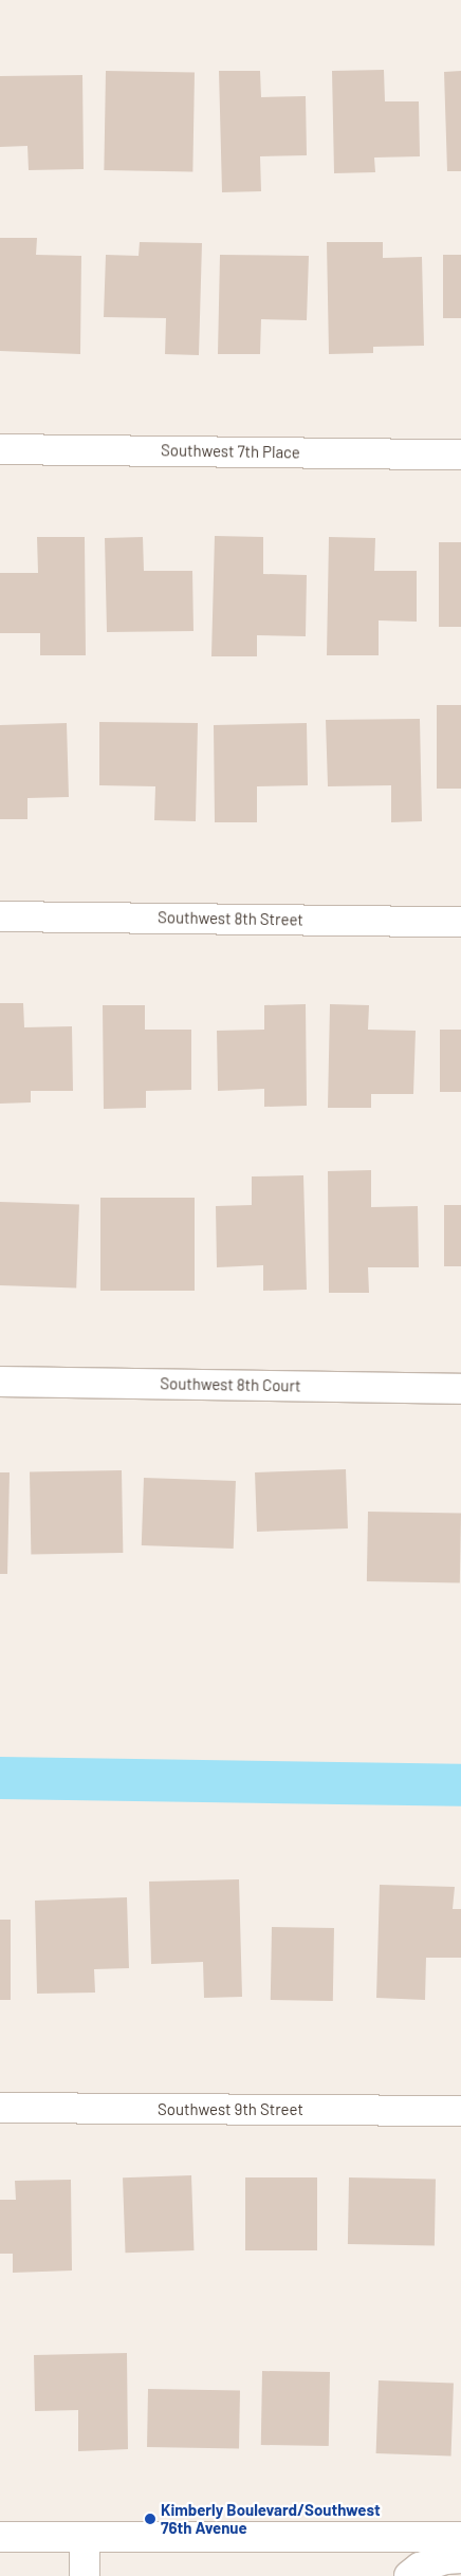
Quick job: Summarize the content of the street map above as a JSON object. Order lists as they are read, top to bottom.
{
  "streets": {
    "street": [
      "Southwest 7th Place",
      "Southwest 8th Street",
      "Southwest 8th Court",
      "Southwest 9th Street"
    ]
  },
  "places": ["Kimberly Boulevard/Southwest 76th Avenue"]
}
